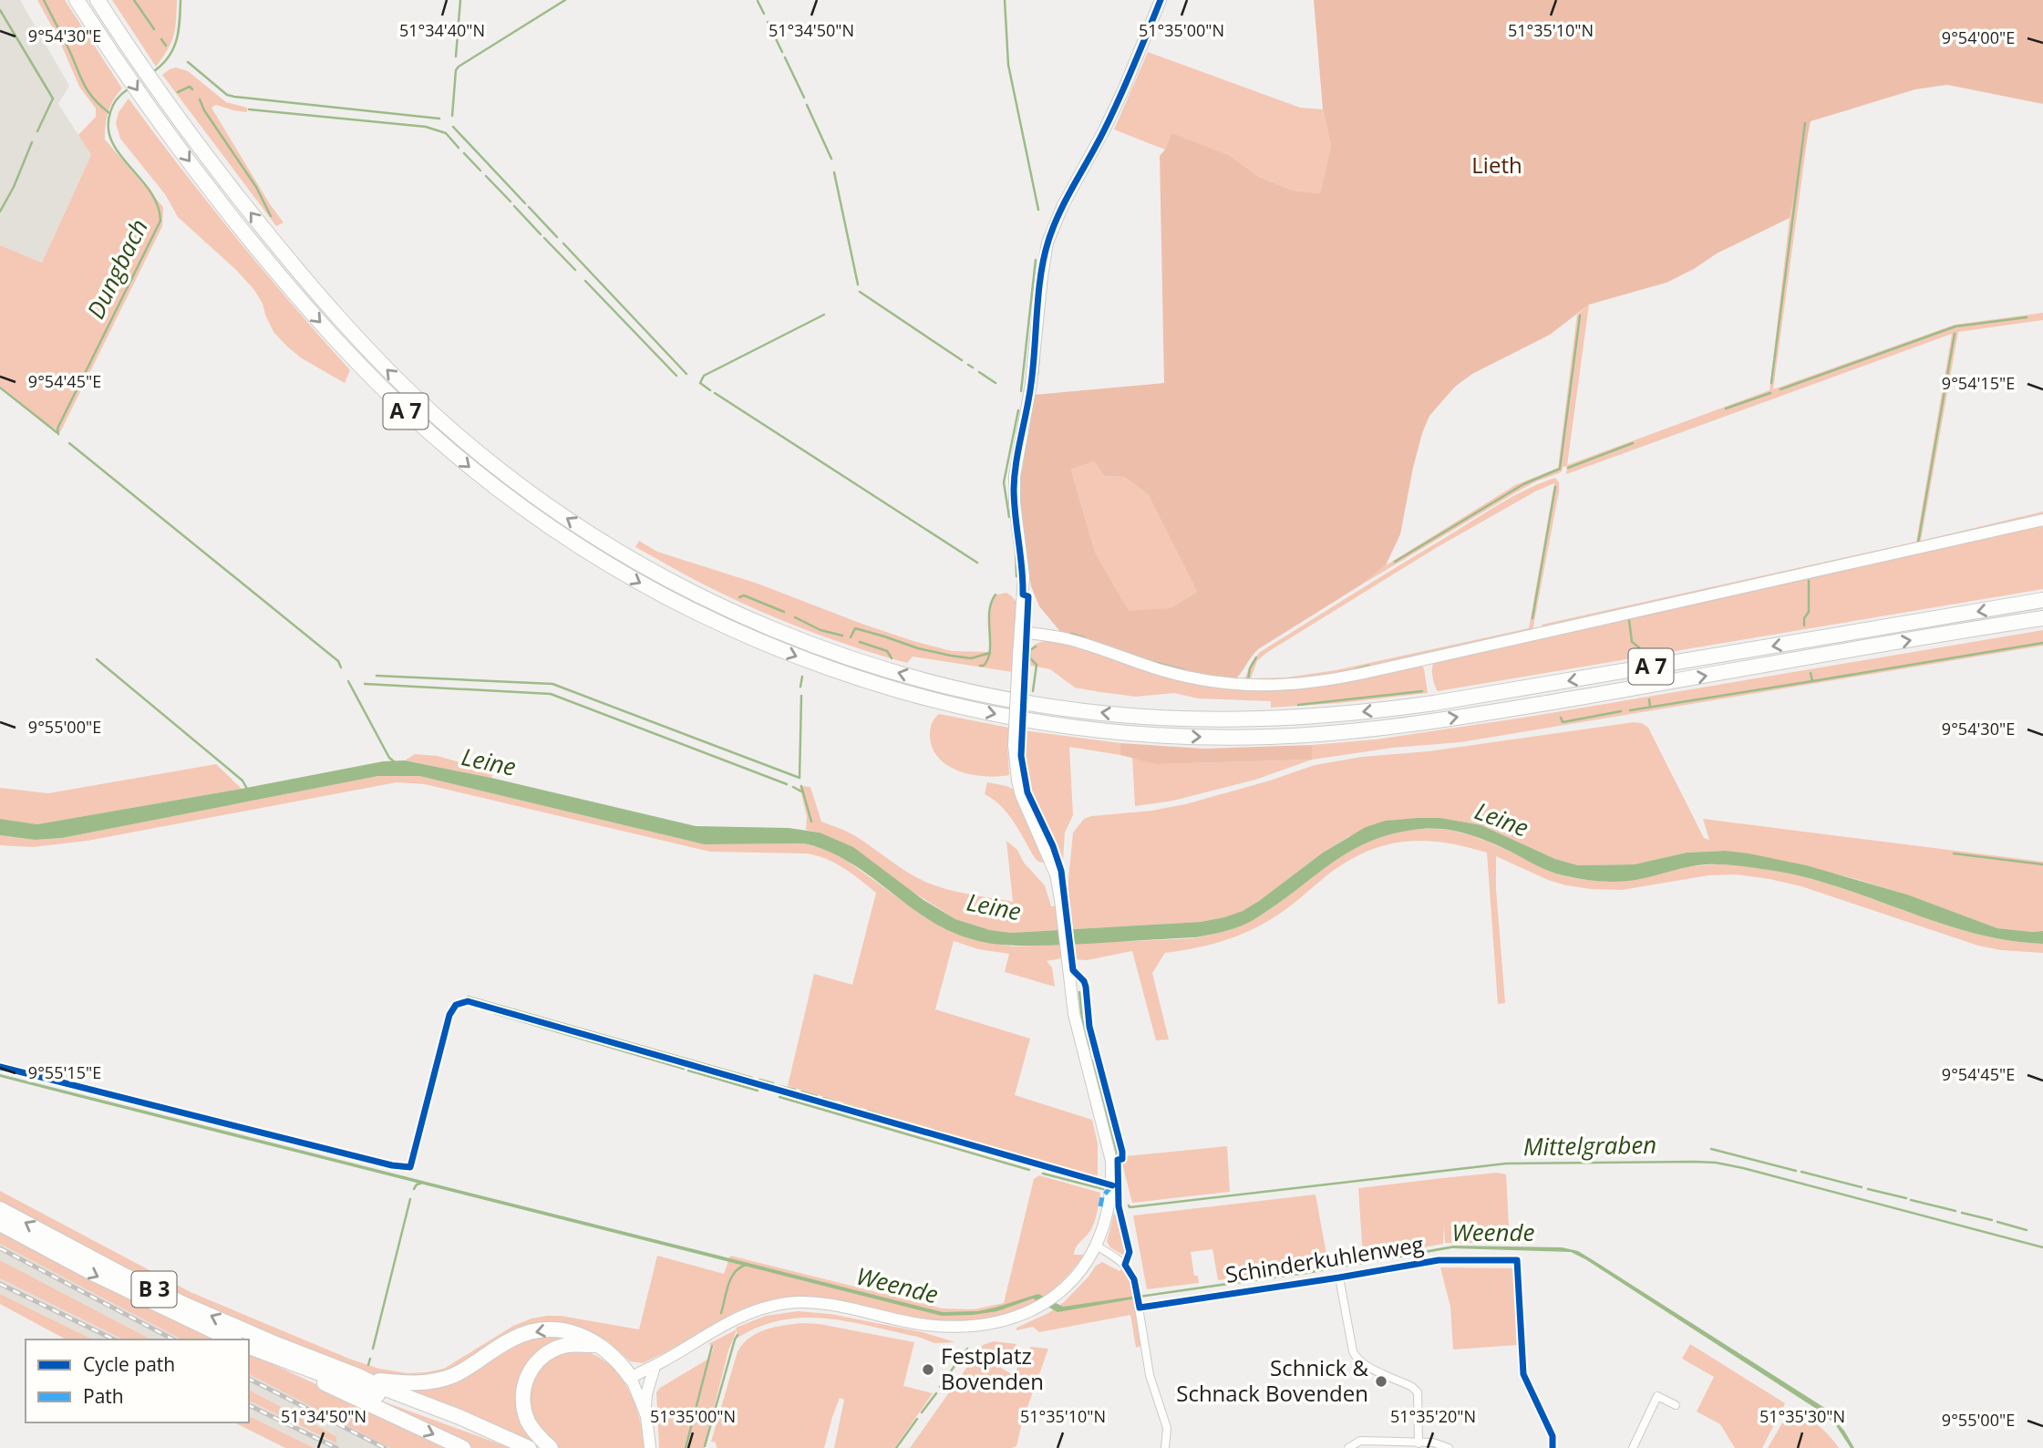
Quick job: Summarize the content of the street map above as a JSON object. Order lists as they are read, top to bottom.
{
  "streets": {
    "highway": ["A 7", "B 3"],
    "street": ["Schinderkuhlenweg"]
  },
  "water": [
    "Dungbach",
    "Leine",
    "Mittelgraben",
    "Weende"
  ],
  "parks": ["Lieth"],
  "places": ["Festplatz Bovenden", "Schnick & Schnack Bovenden"],
  "legend": ["Cycle path", "Path"],
  "coordinates": [
    "51°34'50\"N",
    "51°35'00\"N",
    "51°35'10\"N",
    "51°34'40\"N",
    "9°54'30\"E",
    "9°54'00\"E",
    "9°54'45\"E",
    "9°54'15\"E",
    "9°55'00\"E",
    "9°55'15\"E",
    "51°35'20\"N",
    "51°35'30\"N"
  ]
}
